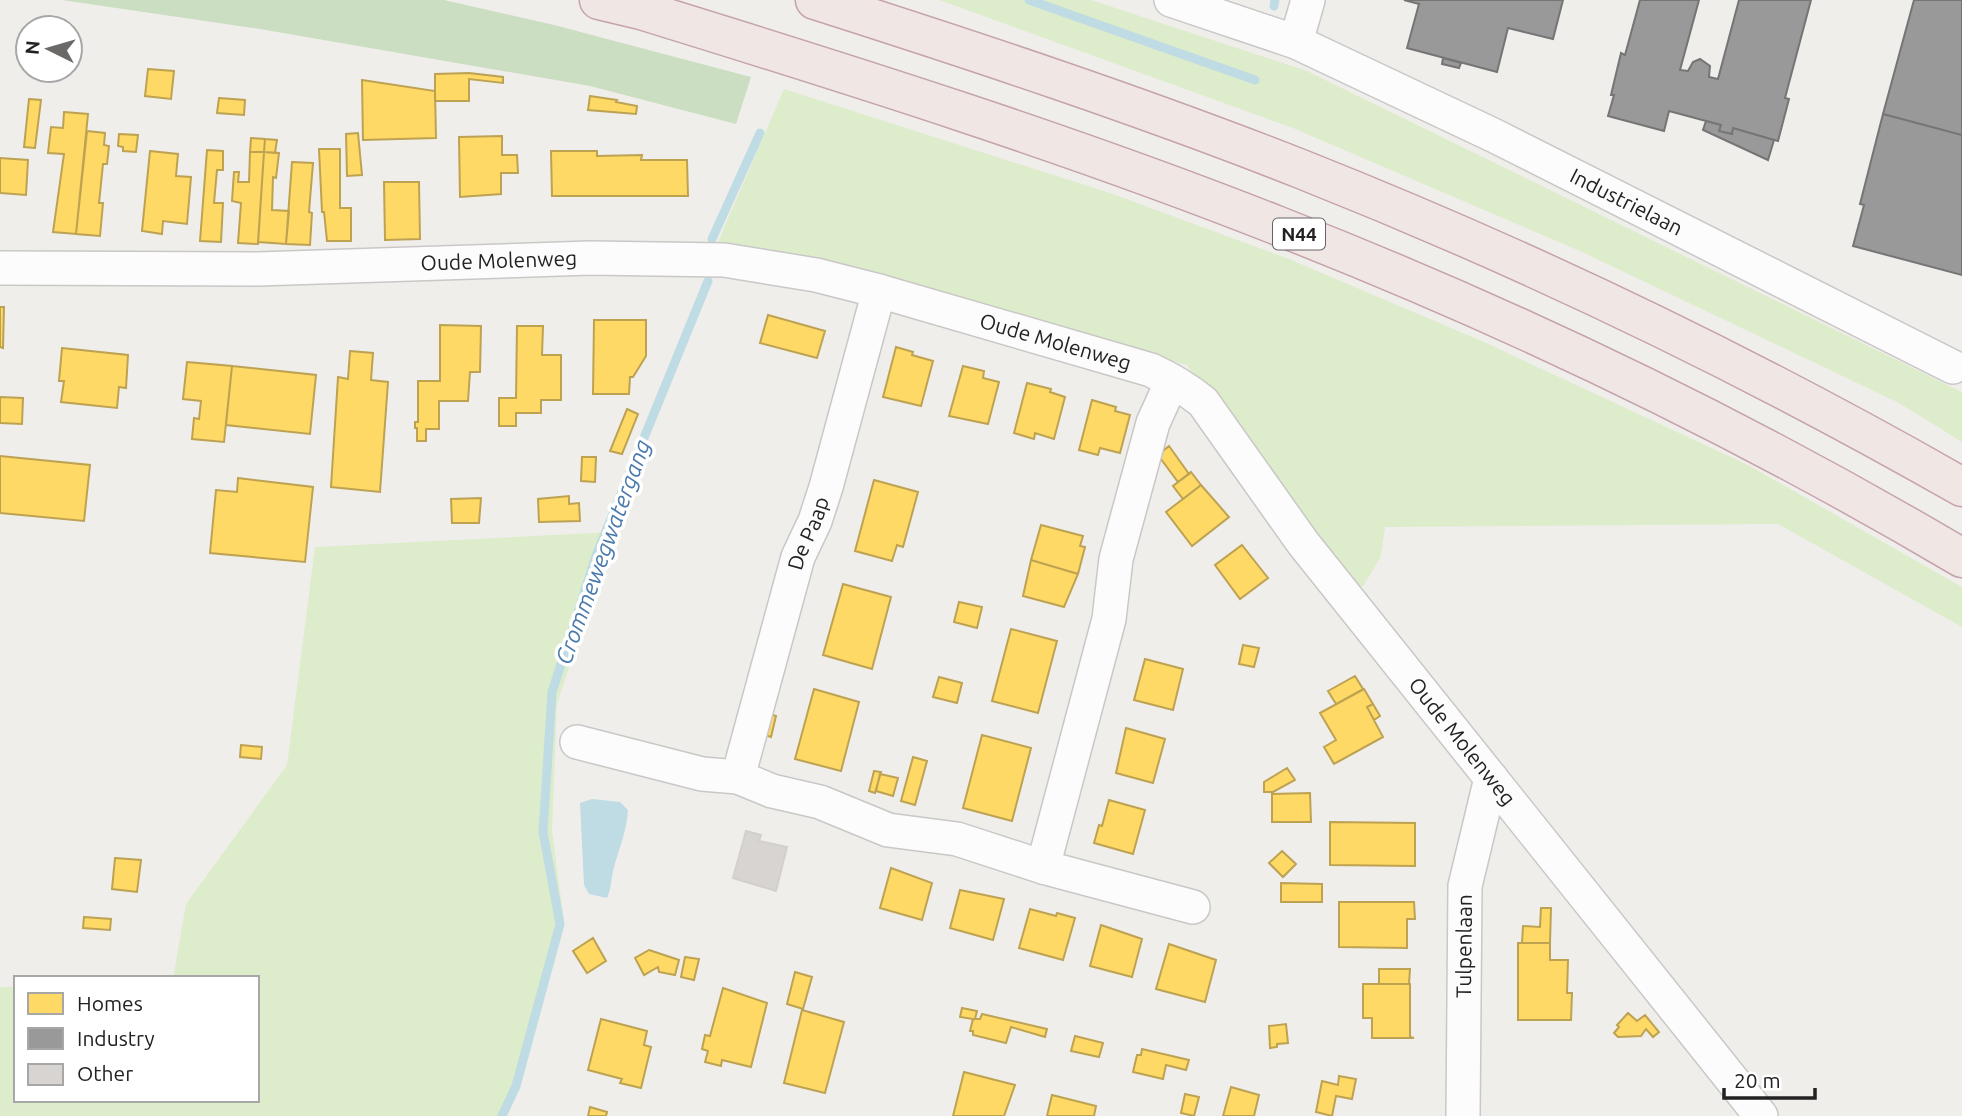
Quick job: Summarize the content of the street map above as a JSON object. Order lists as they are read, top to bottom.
{
  "streets": {
    "highway": ["N44"],
    "street": [
      "Industrielaan",
      "Oude Molenweg",
      "De Paap",
      "Tulpenlaan"
    ]
  },
  "crossings": [
    ["Oude Molenweg", "De Paap"],
    ["Oude Molenweg", "Tulpenlaan"]
  ],
  "water": ["Crommewegwatergang"],
  "legend": ["Homes", "Industry", "Other"],
  "scale_bar": "20 m",
  "north": "left"
}
